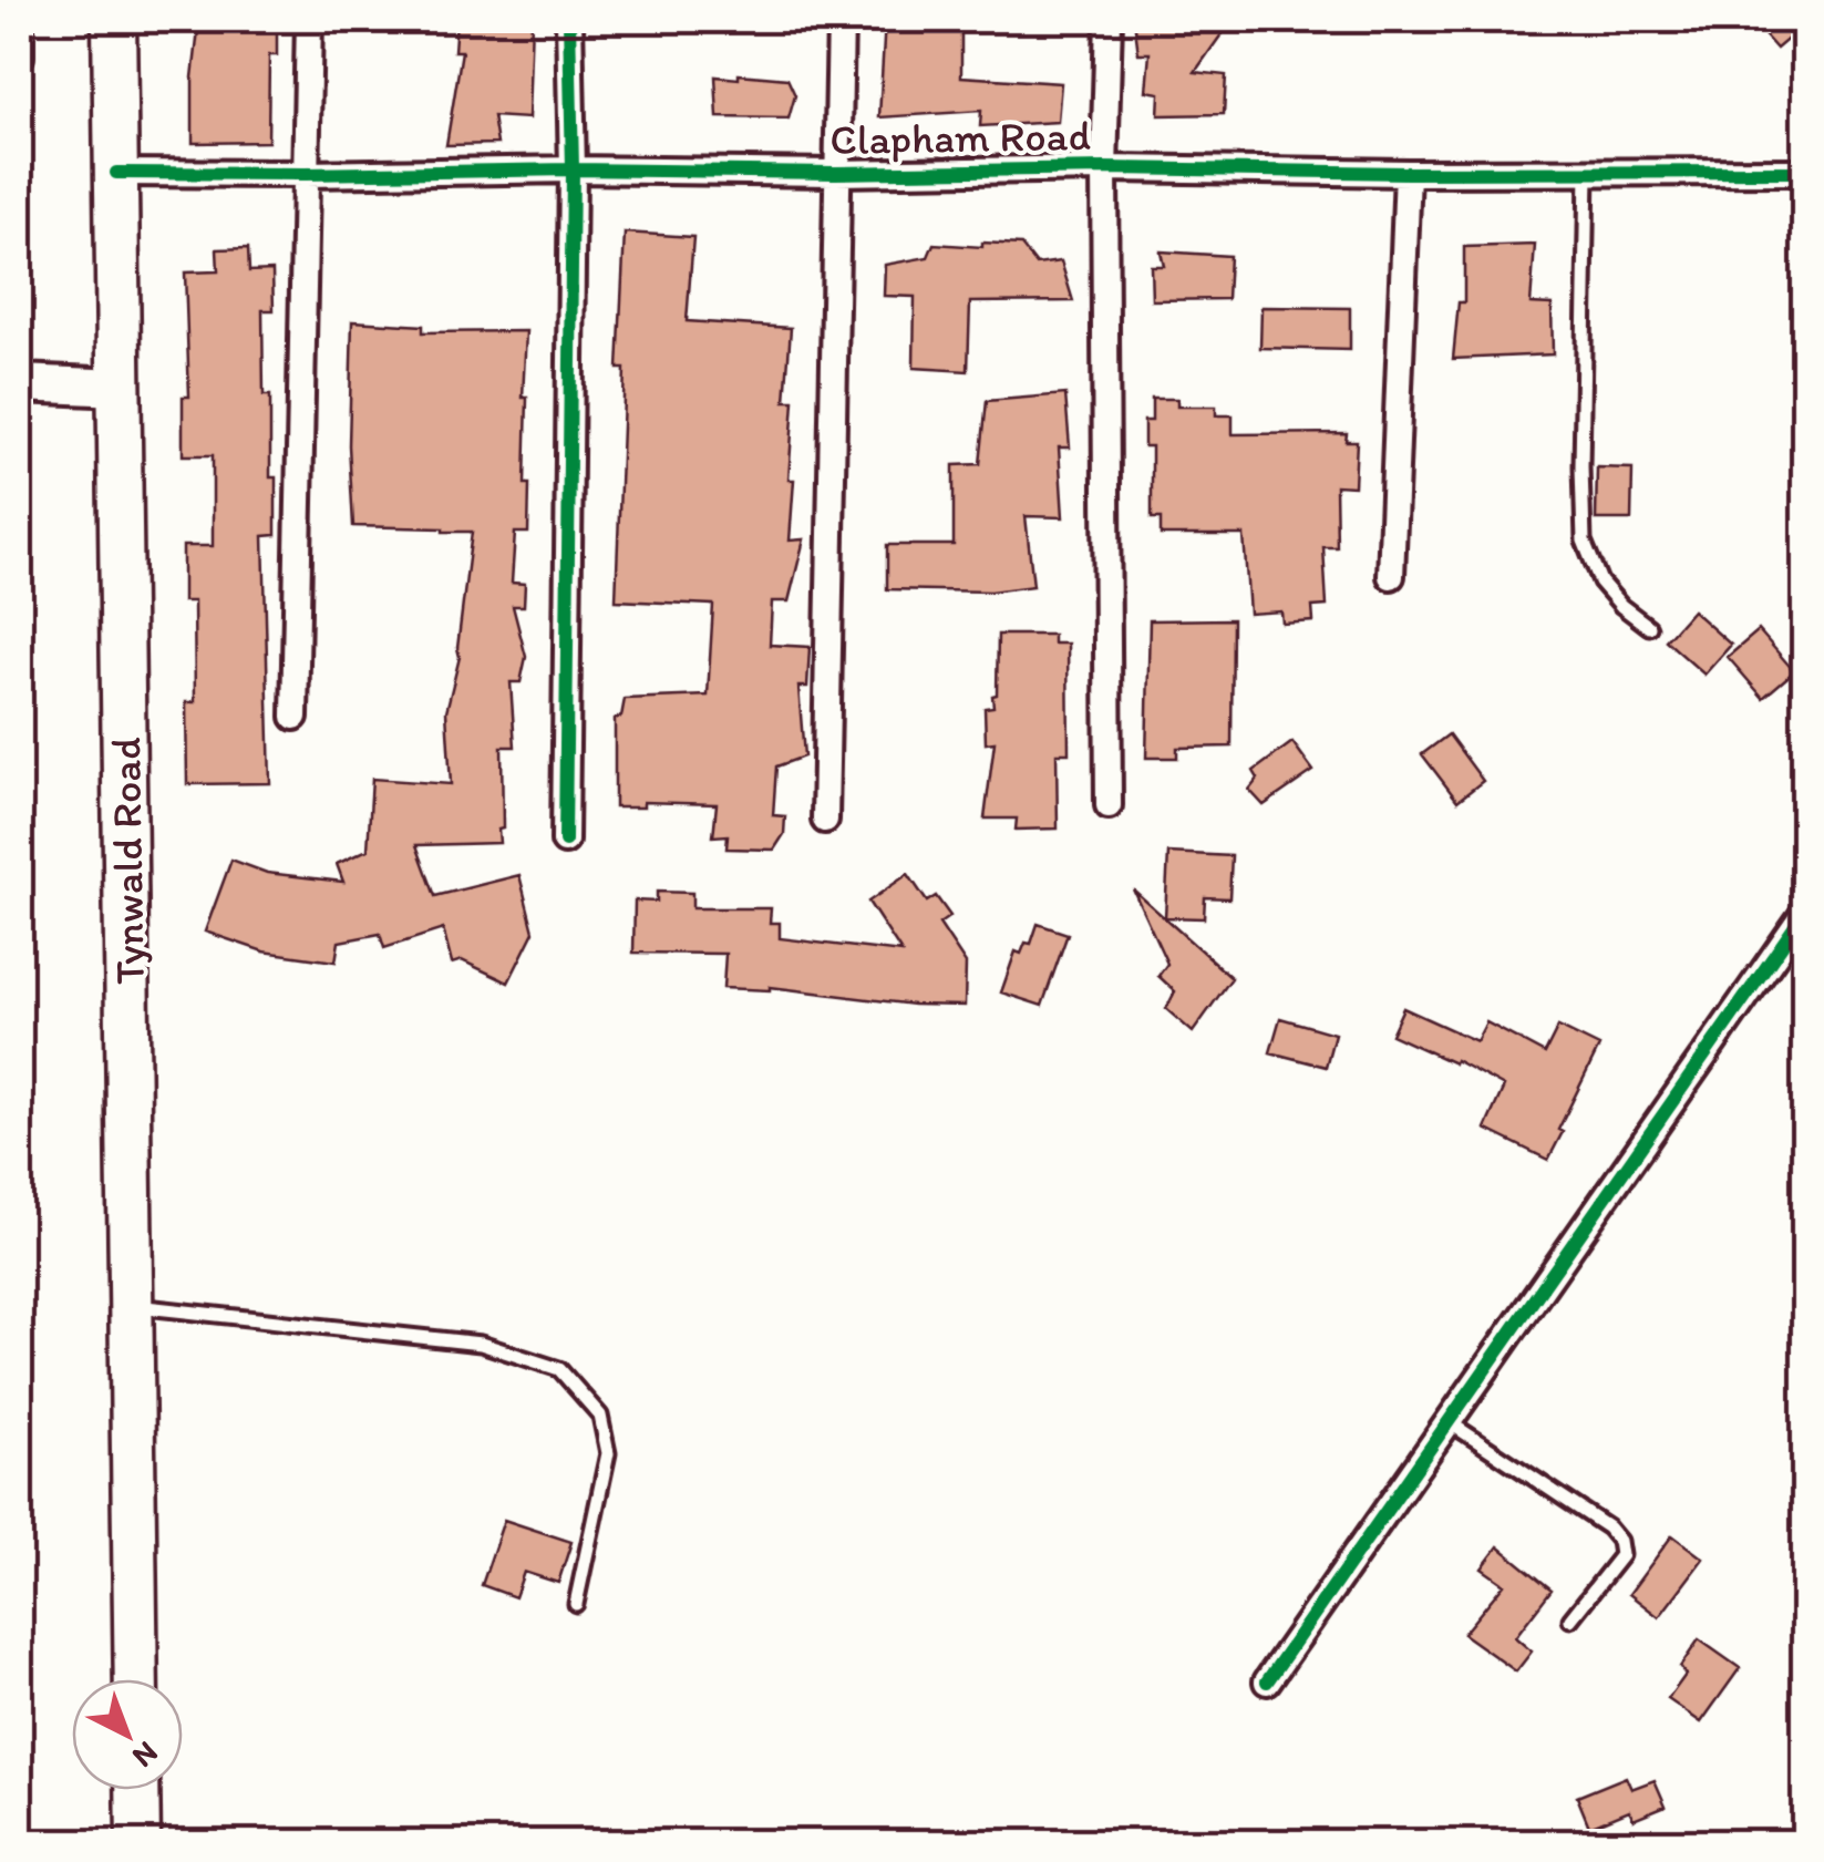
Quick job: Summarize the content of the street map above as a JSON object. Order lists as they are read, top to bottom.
{
  "streets": {
    "main road": ["Tynwald Road"],
    "street": ["Clapham Road"]
  },
  "crossings": [
    ["Clapham Road", "Tynwald Road"]
  ],
  "north": "bottom right"
}
